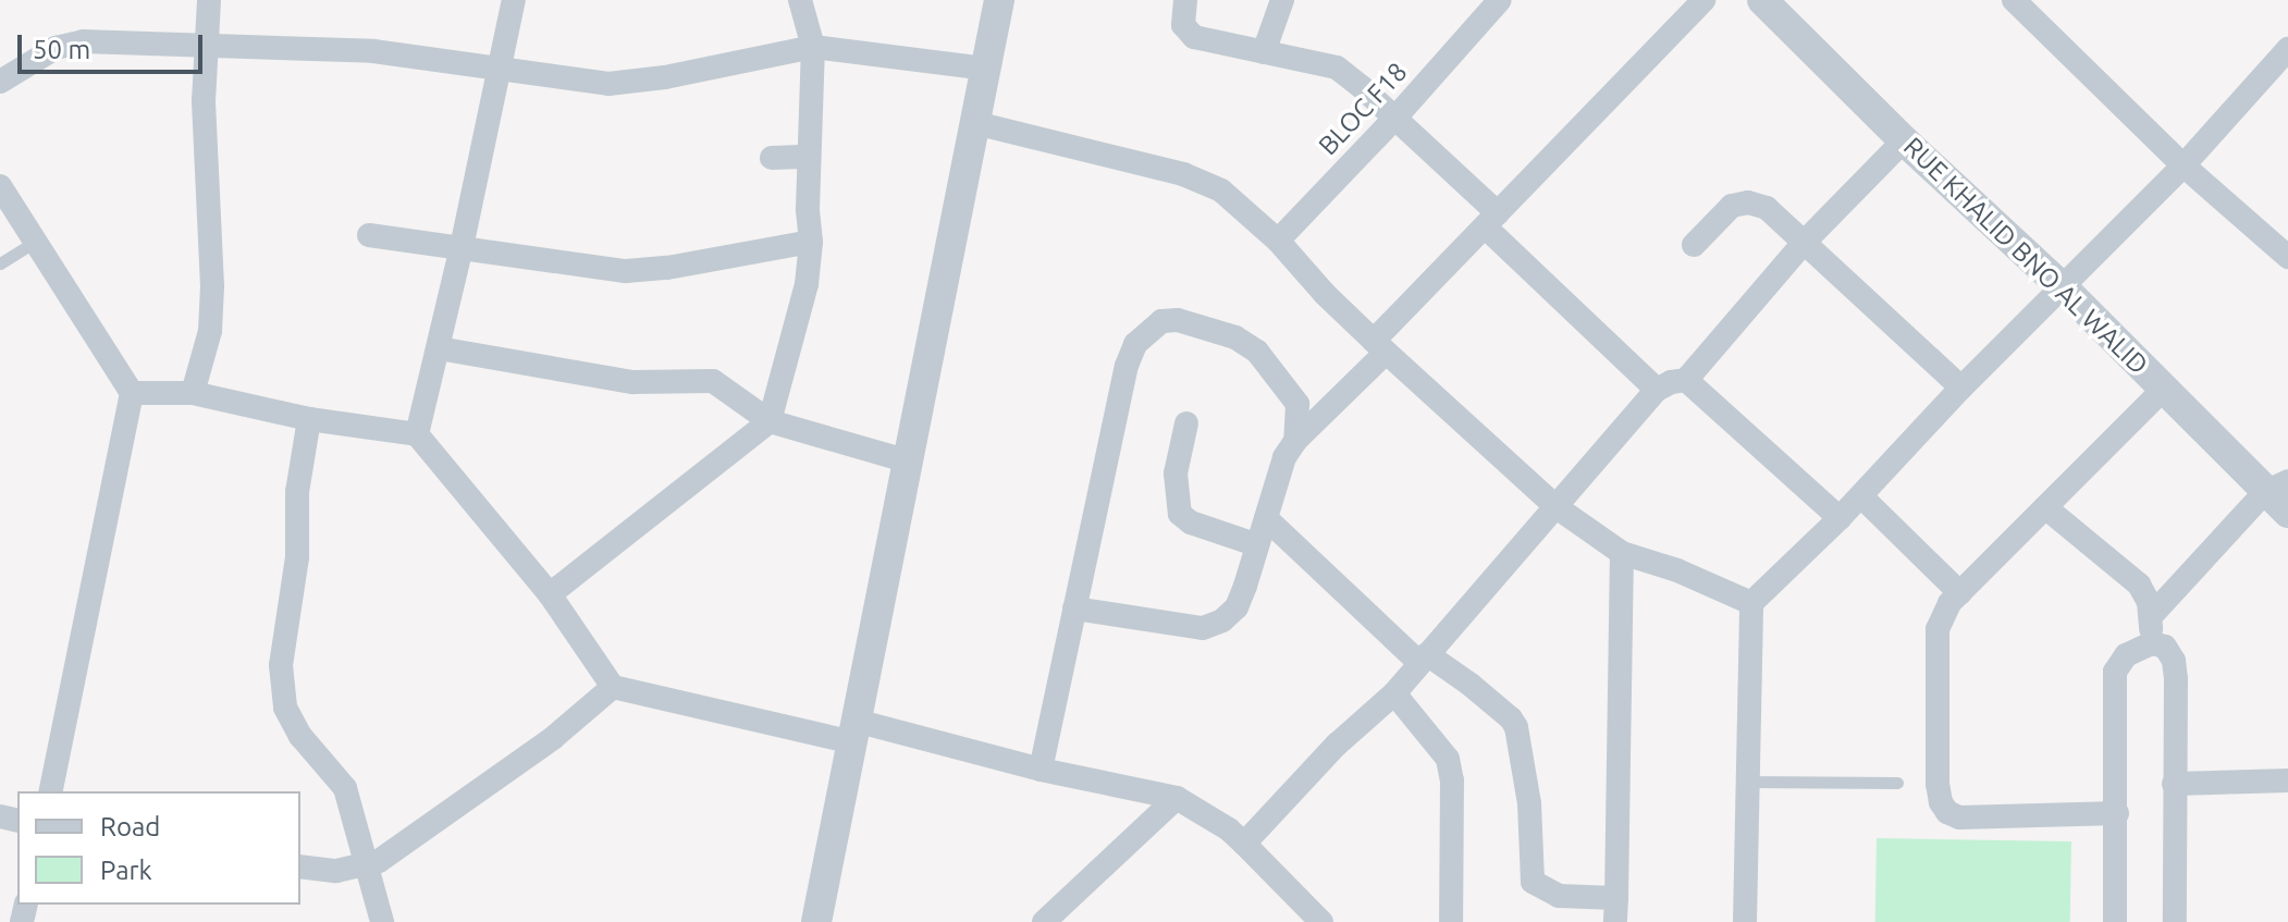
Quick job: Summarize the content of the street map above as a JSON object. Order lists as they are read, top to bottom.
{
  "streets": {
    "street": ["BLOC F18", "RUE KHALID BNO AL WALID"]
  },
  "legend": ["Road", "Park"],
  "scale_bar": "50 m"
}
